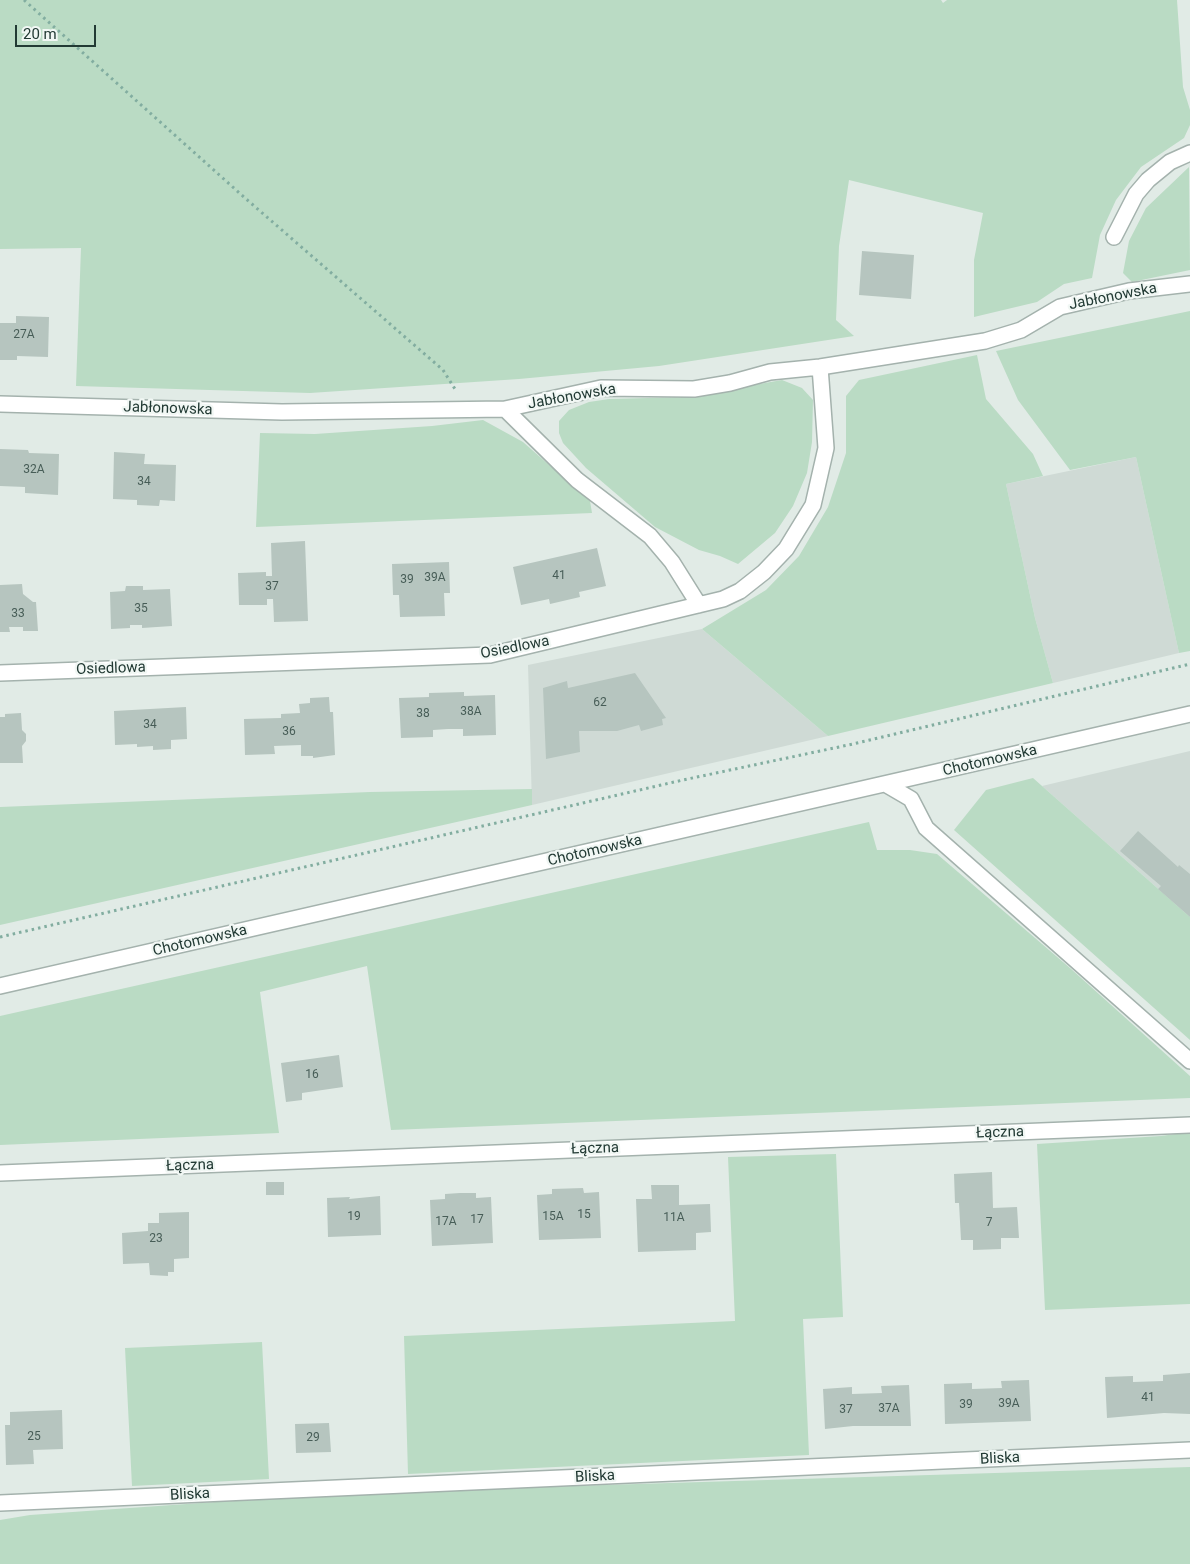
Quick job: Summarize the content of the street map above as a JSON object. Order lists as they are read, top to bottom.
{
  "streets": {
    "street": [
      "Jabłonowska",
      "Osiedlowa",
      "Chotomowska",
      "Łączna",
      "Bliska"
    ]
  },
  "crossings": [
    ["Jabłonowska", "Osiedlowa"]
  ],
  "house_numbers": [
    "27A",
    "32A",
    "34",
    "41",
    "39A",
    "39",
    "37",
    "35",
    "33",
    "62",
    "38A",
    "38",
    "34",
    "36",
    "16",
    "15",
    "19",
    "15A",
    "11A",
    "17",
    "17A",
    "7",
    "23",
    "41",
    "39A",
    "39",
    "37A",
    "37",
    "25",
    "29"
  ],
  "scale_bar": "20 m"
}
